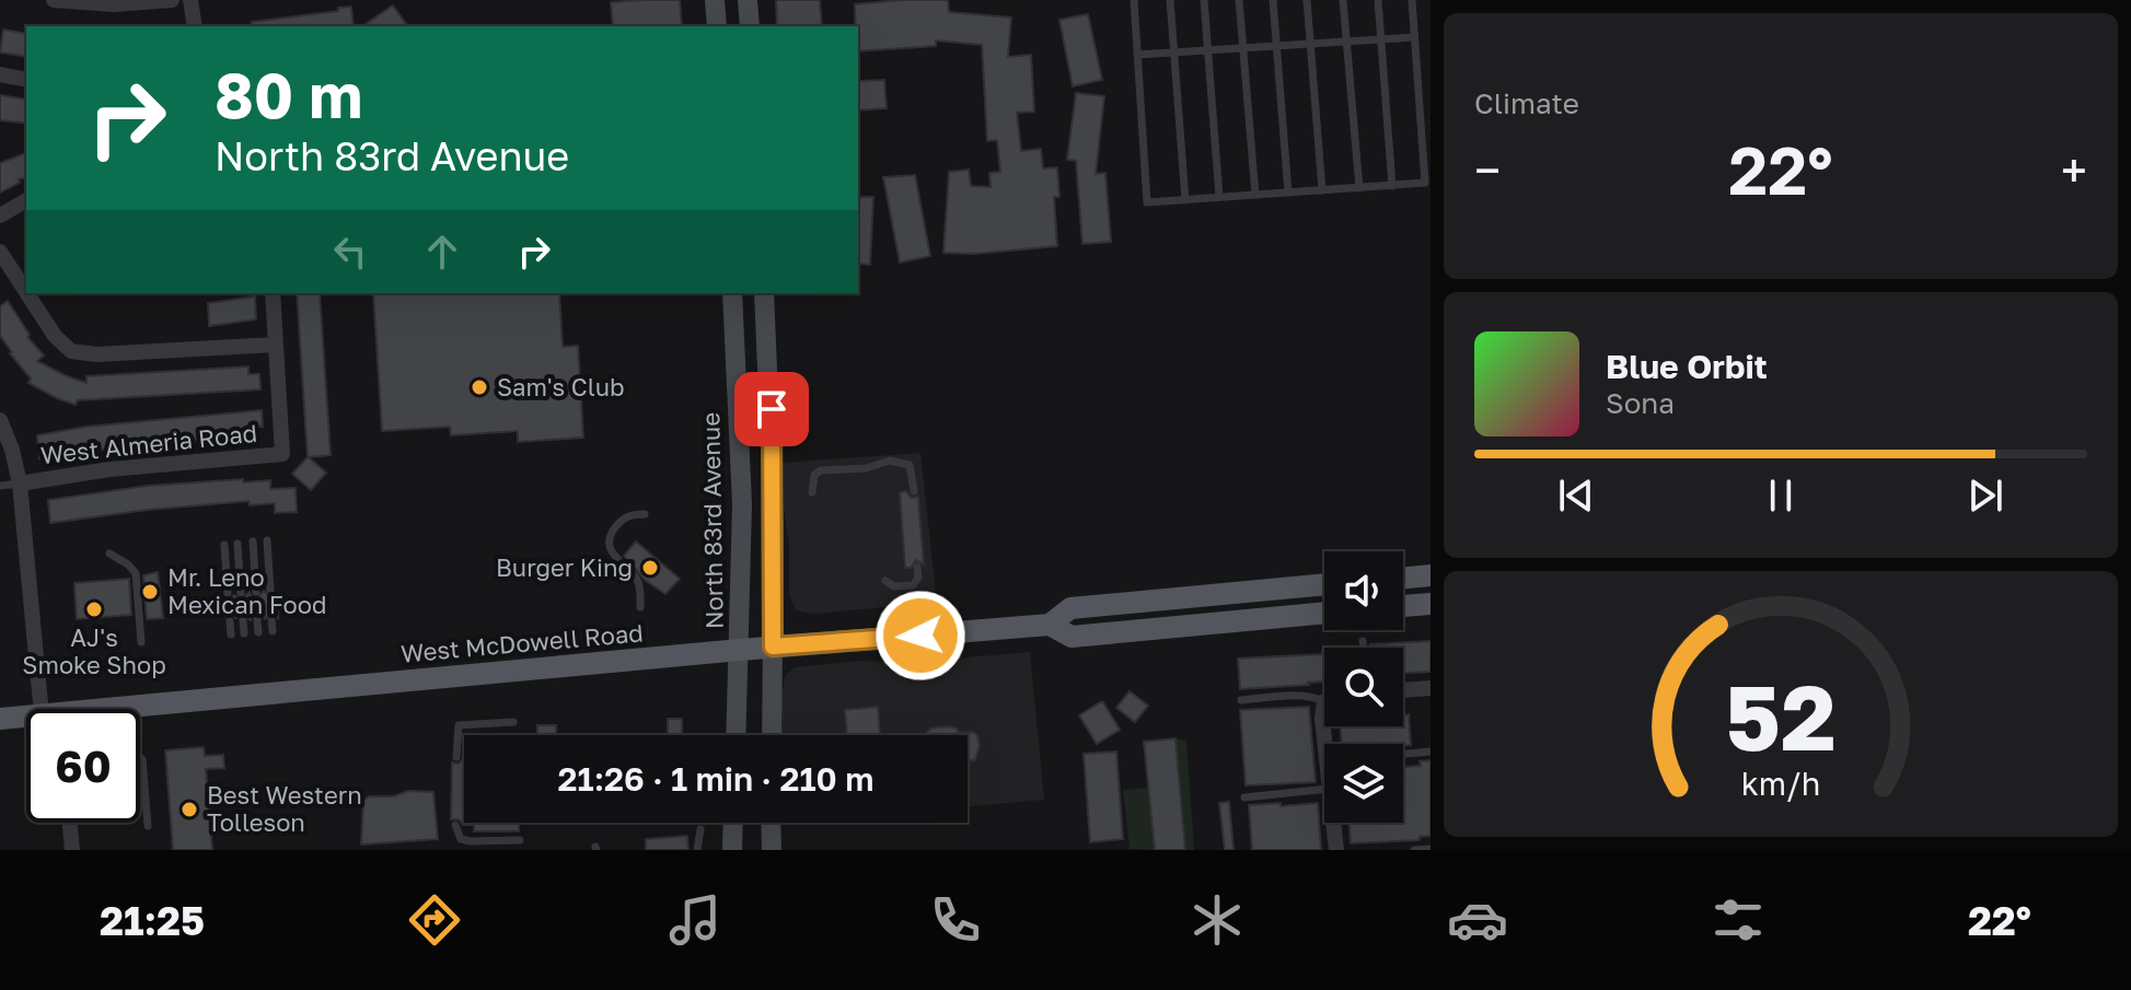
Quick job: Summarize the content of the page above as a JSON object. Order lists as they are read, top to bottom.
{
  "streets": {
    "main road": ["North 83rd Avenue", "West McDowell Road"],
    "street": ["West Almeria Road"]
  },
  "crossings": [
    ["North 83rd Avenue", "West McDowell Road"]
  ],
  "places": [
    "Sam's Club",
    "Burger King",
    "Mr. Leno Mexican Food",
    "AJ's Smoke Shop",
    "Best Western Tolleson"
  ],
  "page": {
    "tile": "Climate",
    "turn": ["80 m", "North 83rd Avenue"],
    "heat": ["−", "22°", "+"],
    "song": ["Blue Orbit", "Sona"],
    "limit": "60",
    "trip": "21:26 · 1 min · 210 m",
    "tabs": ["21:25", "22°"],
    "gauge": ["52", "km/h"]
  }
}
